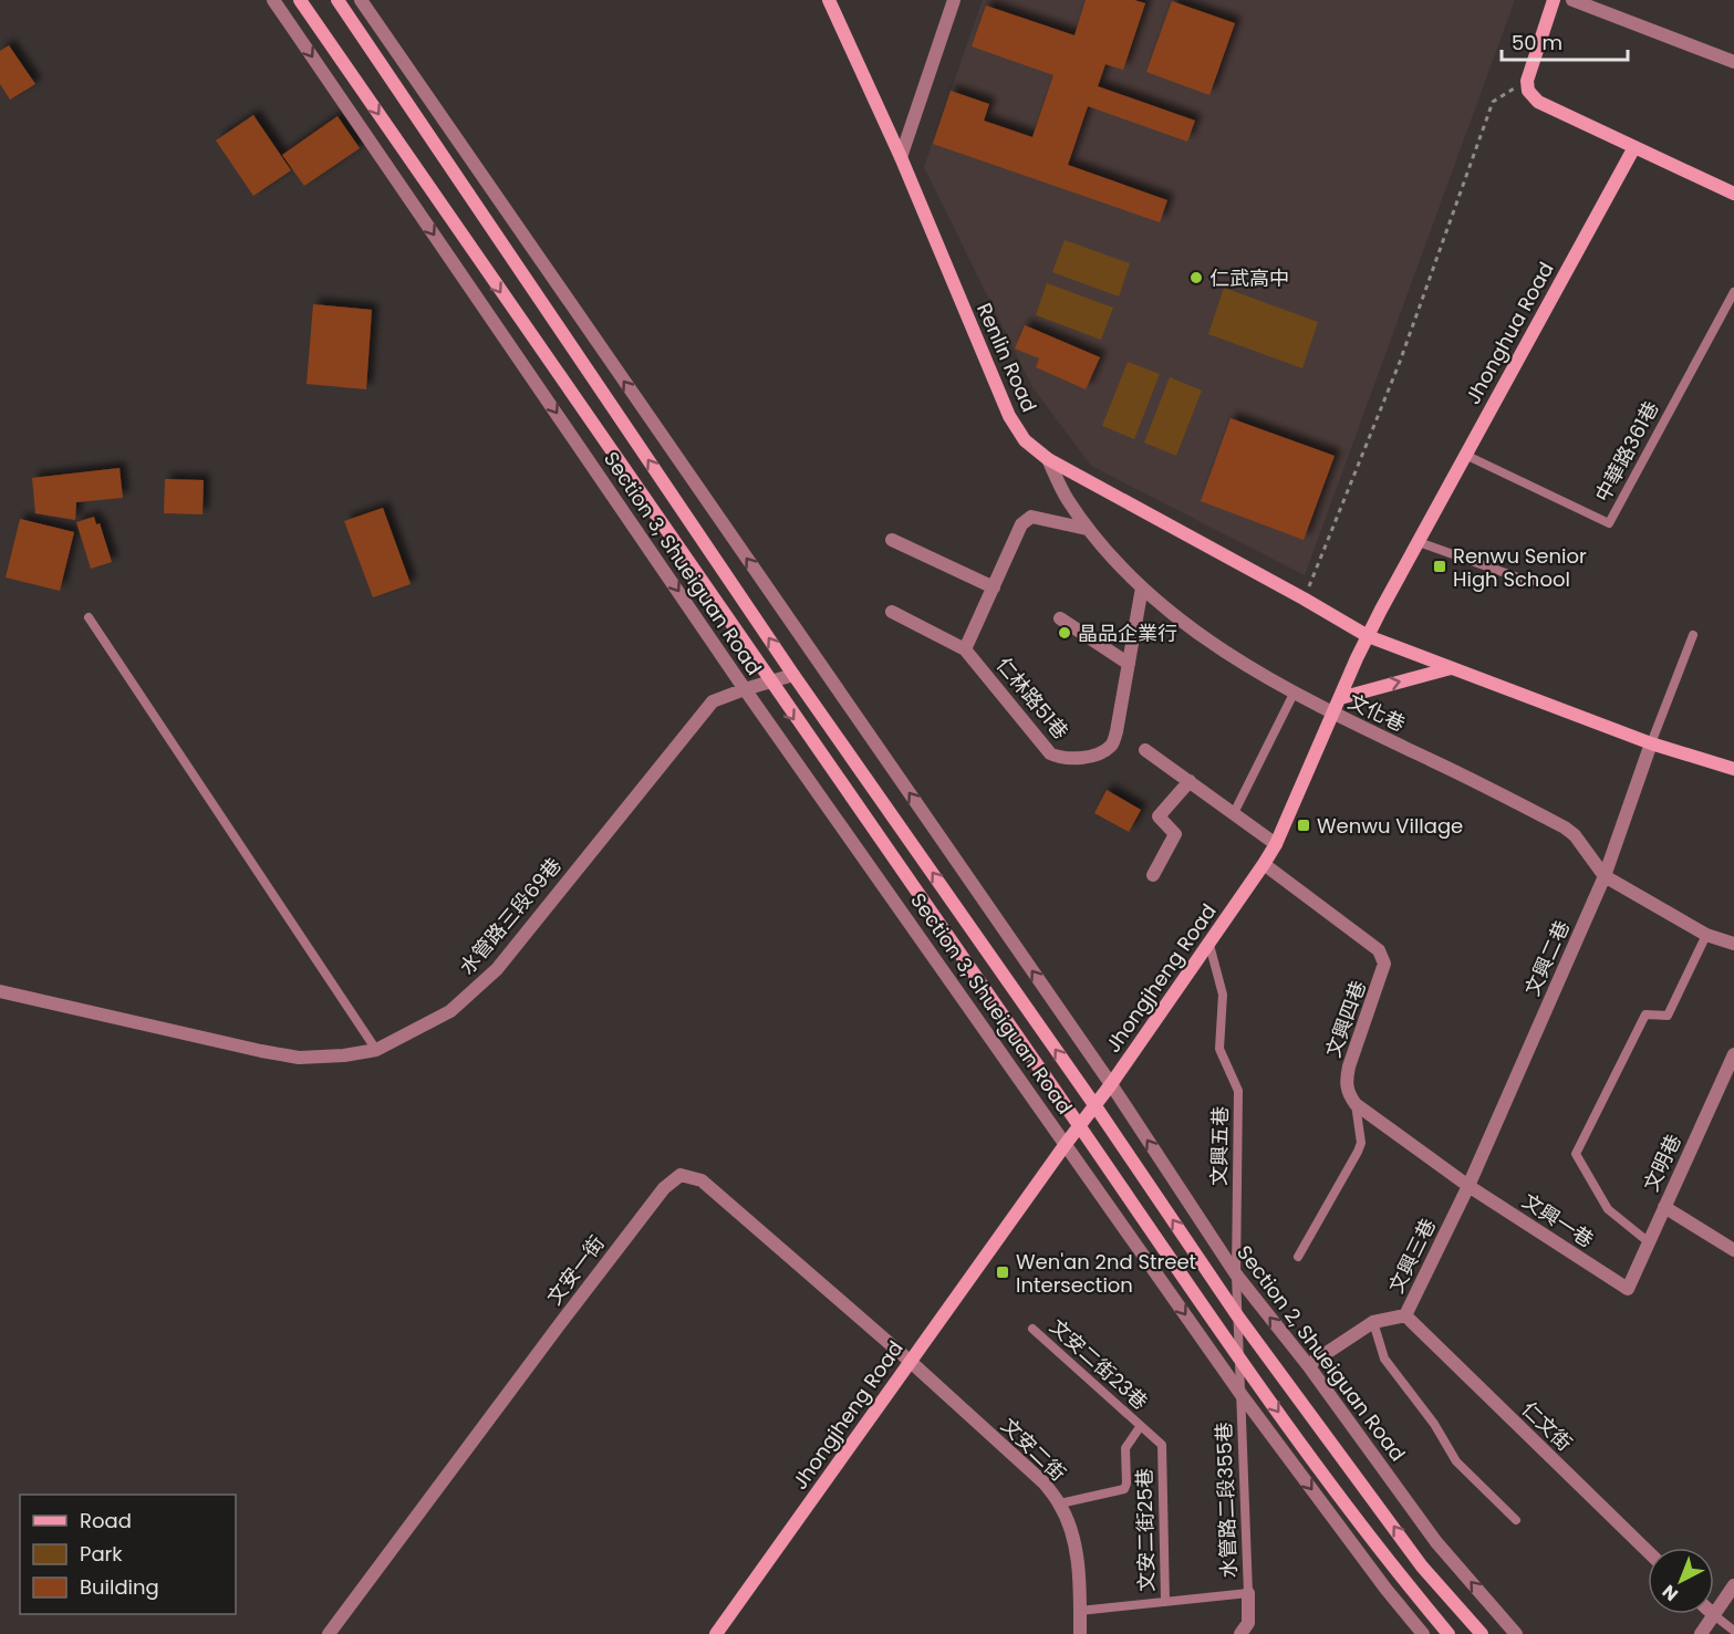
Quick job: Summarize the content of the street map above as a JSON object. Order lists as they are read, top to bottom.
{
  "streets": {
    "street": [
      "Jhonghua Road",
      "Renlin Road",
      "Section 3, Shueiguan Road",
      "仁林路51巷",
      "文化巷",
      "水管路三段69巷",
      "文興二巷",
      "Jhongjheng Road",
      "文興四巷",
      "文明巷",
      "文興一巷",
      "文興三巷",
      "文安一街",
      "Section 2, Shueiguan Road",
      "仁文街",
      "文安二街"
    ],
    "lane": [
      "中華路361巷",
      "文興五巷",
      "文安二街23巷",
      "水管路二段355巷",
      "文安二街25巷"
    ]
  },
  "crossings": [
    ["Jhonghua Road", "Renlin Road"],
    ["Jhonghua Road", "中華路361巷"],
    ["Jhonghua Road", "Jhongjheng Road"],
    ["Renlin Road", "文化巷"],
    ["Renlin Road", "Jhongjheng Road"],
    ["Section 3, Shueiguan Road", "水管路三段69巷"],
    ["Section 3, Shueiguan Road", "Jhongjheng Road"],
    ["Section 3, Shueiguan Road", "Section 2, Shueiguan Road"],
    ["仁林路51巷", "文化巷"],
    ["文化巷", "文興二巷"],
    ["文化巷", "Jhongjheng Road"],
    ["文興二巷", "文興一巷"],
    ["文興二巷", "文興三巷"],
    ["Jhongjheng Road", "文興四巷"],
    ["Jhongjheng Road", "文興五巷"],
    ["Jhongjheng Road", "文安一街"],
    ["Jhongjheng Road", "Section 2, Shueiguan Road"],
    ["Jhongjheng Road", "文安二街"],
    ["文興五巷", "Section 2, Shueiguan Road"],
    ["文興五巷", "水管路二段355巷"],
    ["文明巷", "文興一巷"],
    ["文興一巷", "文興三巷"],
    ["文興三巷", "Section 2, Shueiguan Road"],
    ["文興三巷", "仁文街"],
    ["文安一街", "文安二街"],
    ["文安二街23巷", "文安二街25巷"],
    ["文安二街", "水管路二段355巷"],
    ["水管路二段355巷", "文安二街25巷"]
  ],
  "places": {
    "other": ["仁武高中", "晶品企業行"],
    "transit": ["Renwu Senior High School", "Wenwu Village", "Wen'an 2nd Street Intersection"]
  },
  "legend": ["Road", "Park", "Building"],
  "scale_bar": "50 m",
  "north": "bottom left"
}
